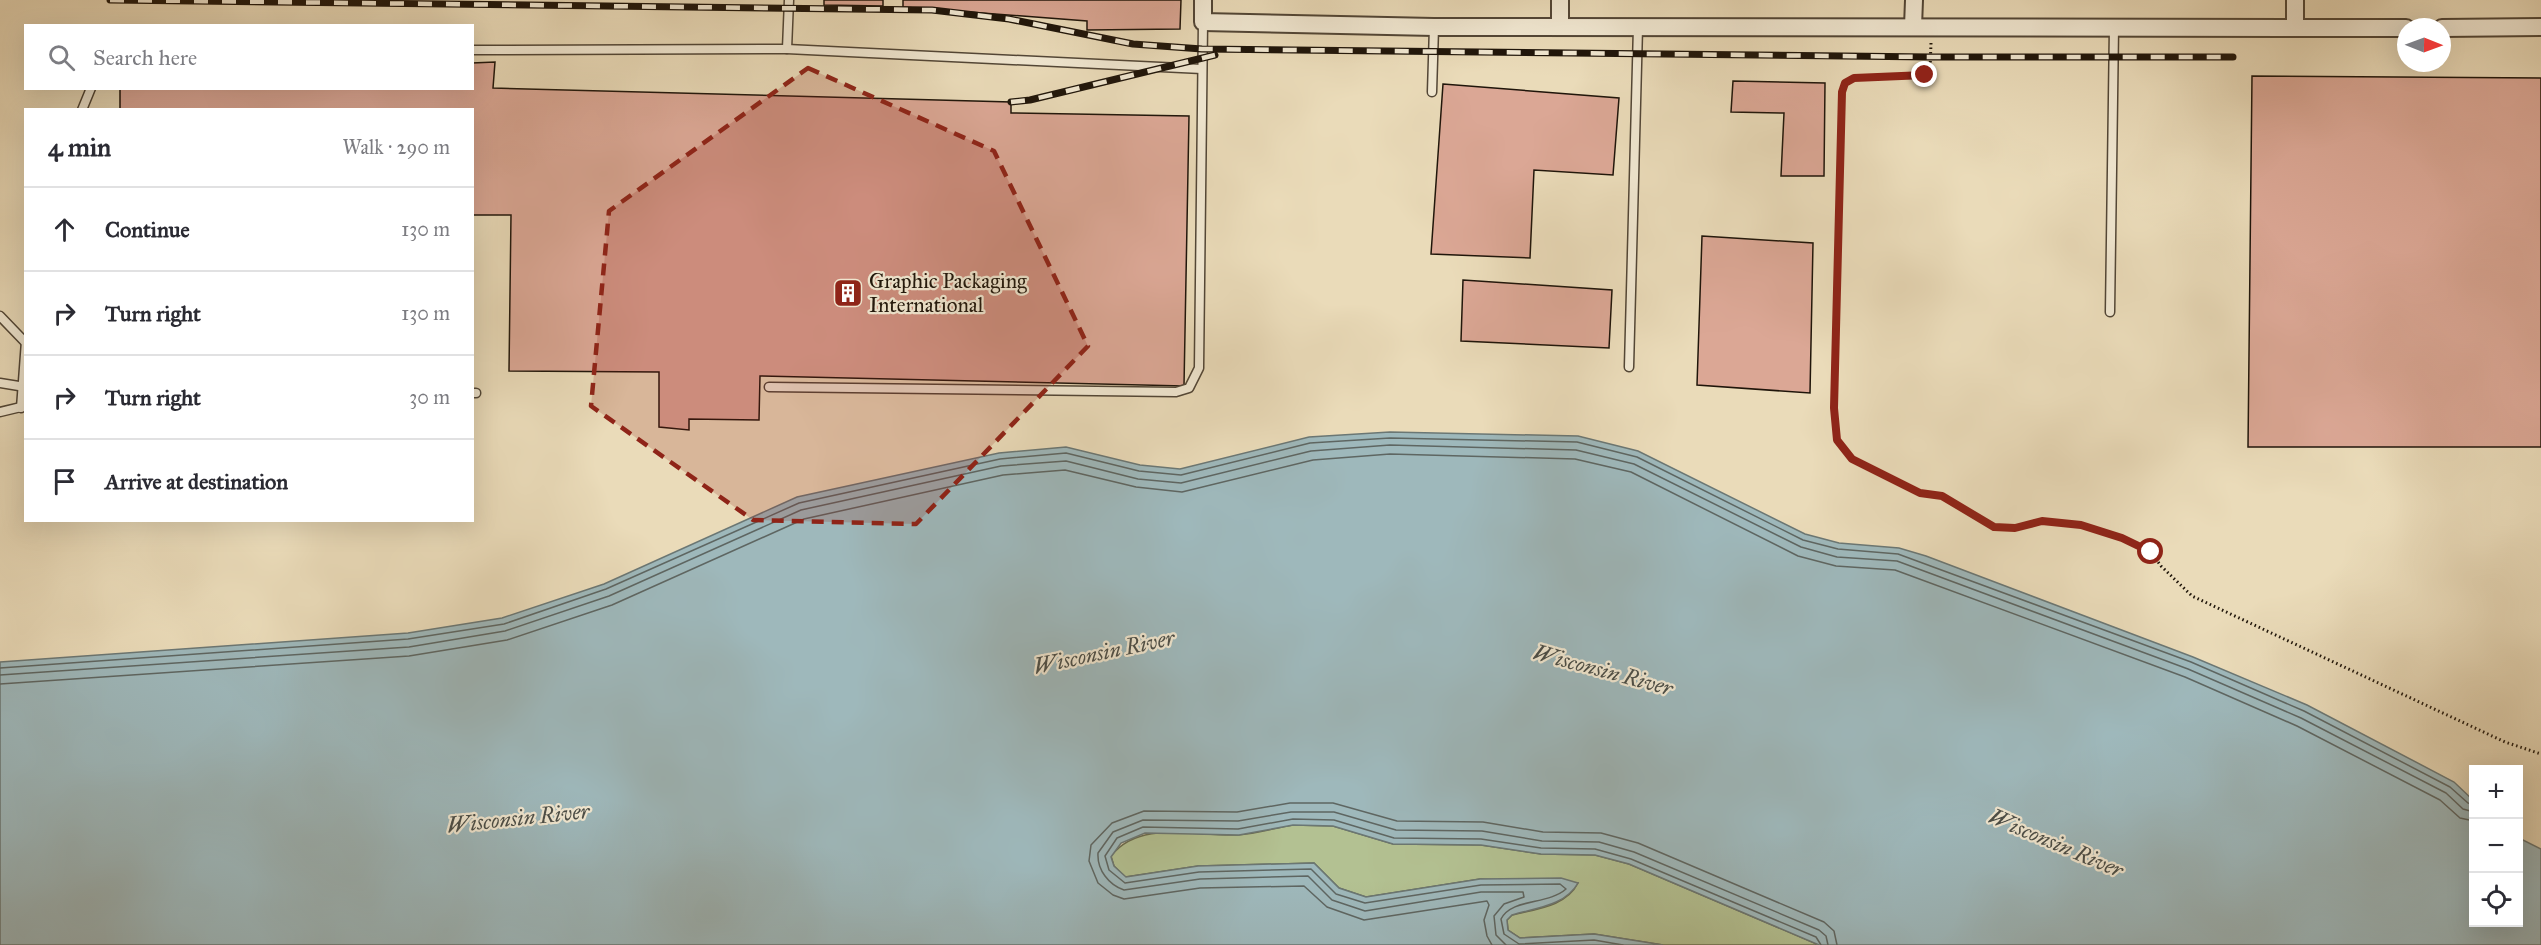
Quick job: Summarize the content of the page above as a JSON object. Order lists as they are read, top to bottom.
{
  "water": ["Wisconsin River"],
  "places": {
    "building": ["Graphic Packaging International"]
  },
  "north": "right",
  "page": {
    "search": "Search here",
    "heading": ["4 min", "Walk · 290 m"],
    "list": [
      ["Continue", "130 m"],
      ["Turn right", "130 m"],
      ["Turn right", "30 m"],
      "Arrive at destination"
    ],
    "map_buttons": ["+", "−"]
  }
}
